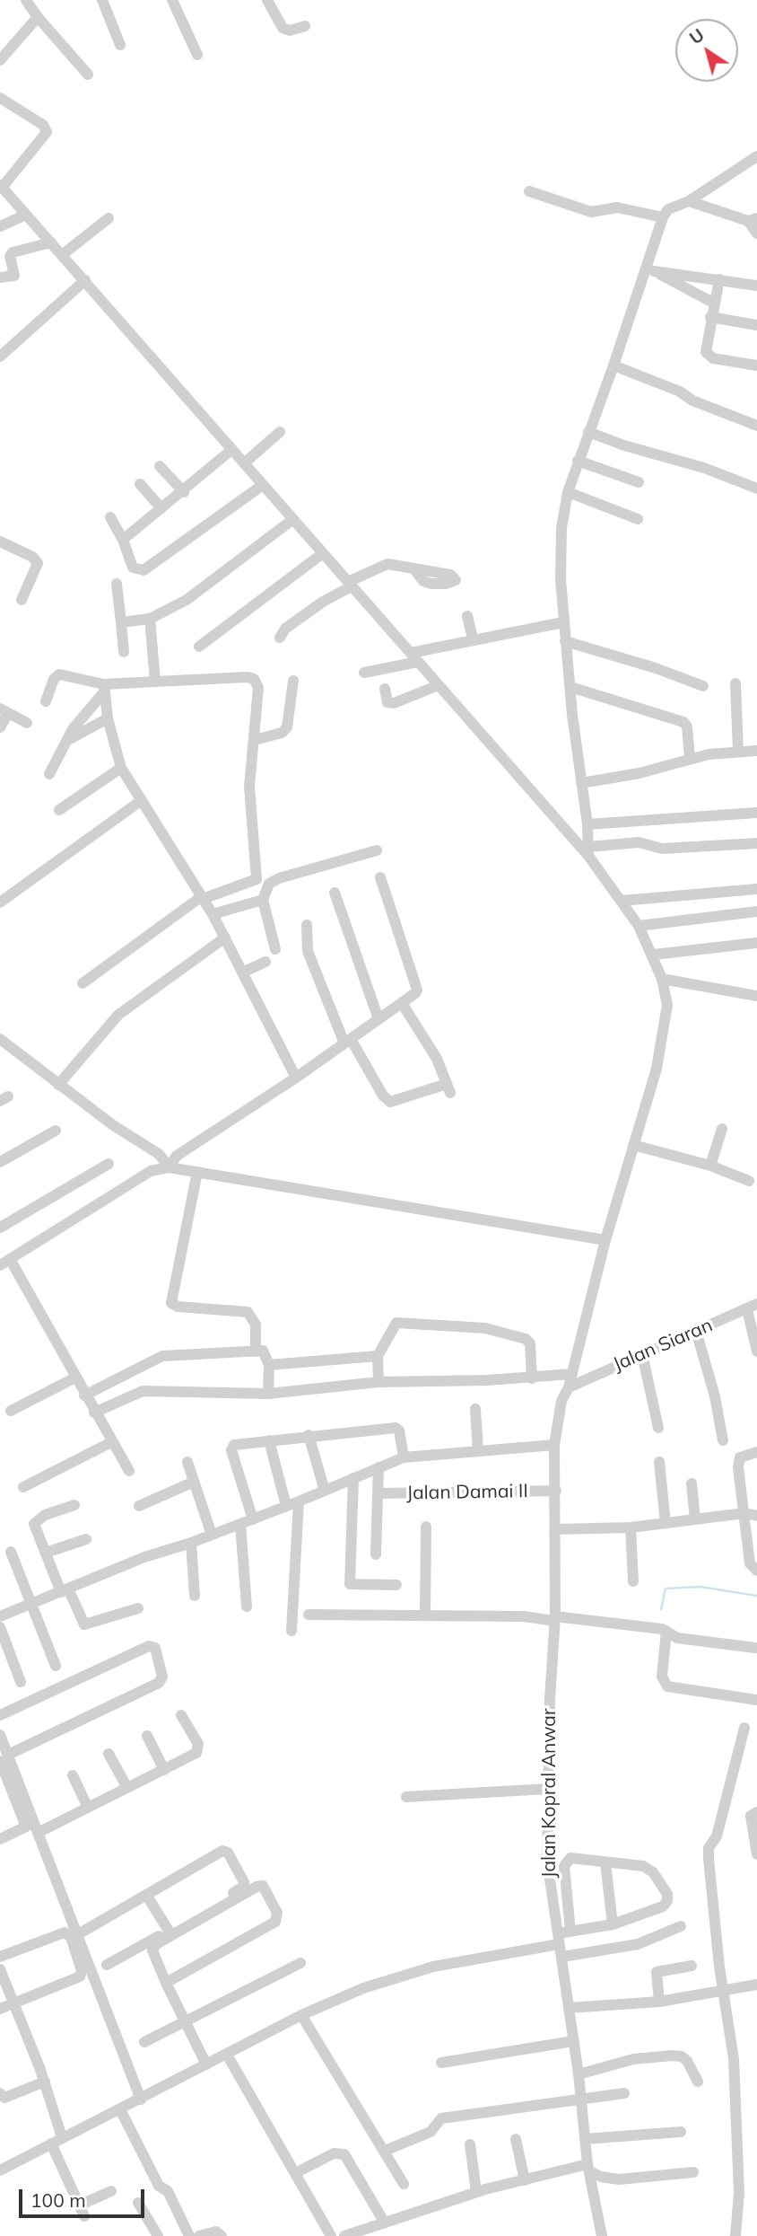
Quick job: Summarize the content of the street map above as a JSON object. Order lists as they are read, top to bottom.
{
  "streets": {
    "street": ["Jalan Siaran", "Jalan Damai II", "Jalan Kopral Anwar"]
  },
  "crossings": [
    ["Jalan Siaran", "Jalan Kopral Anwar"],
    ["Jalan Damai II", "Jalan Kopral Anwar"]
  ],
  "scale_bar": "100 m",
  "north": "top left"
}
